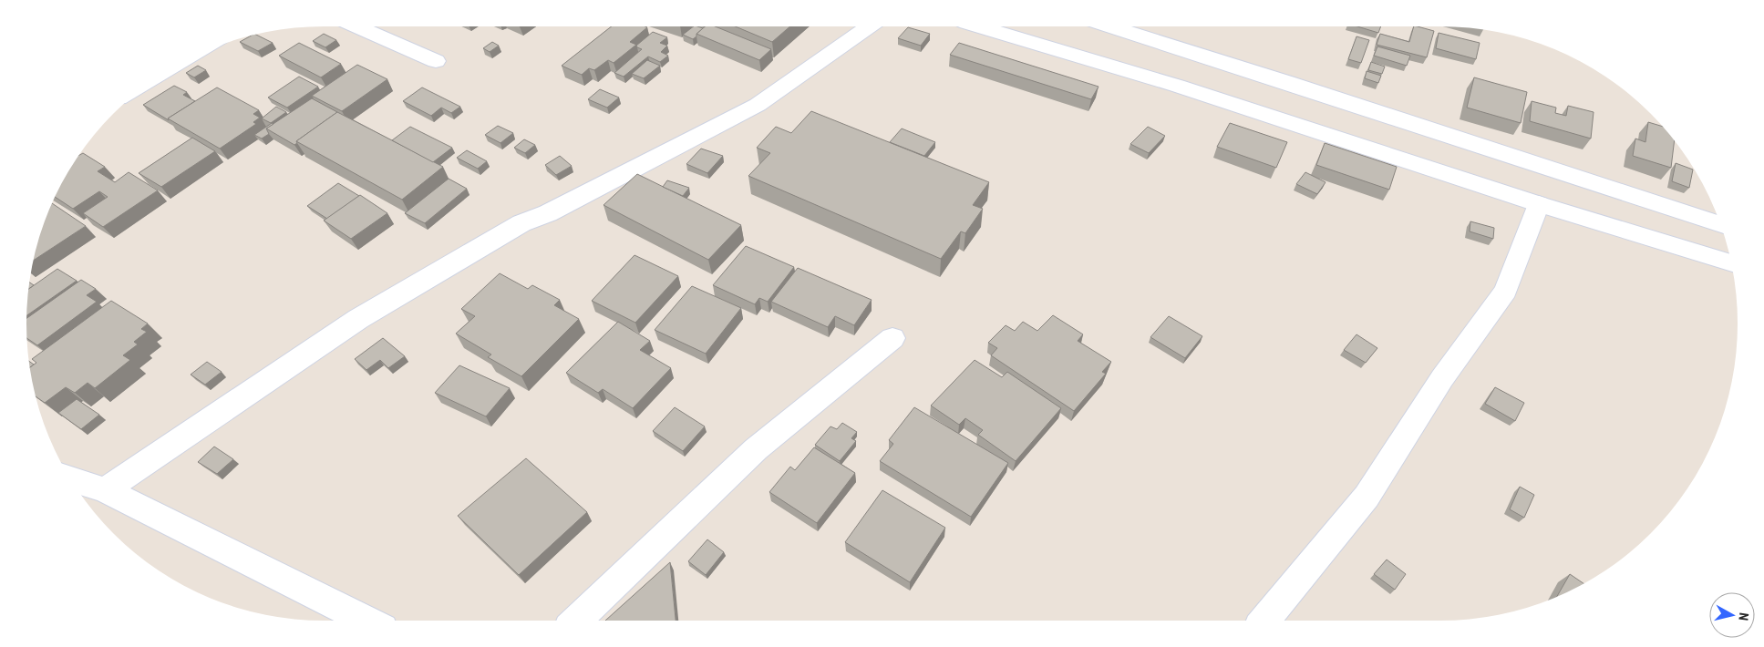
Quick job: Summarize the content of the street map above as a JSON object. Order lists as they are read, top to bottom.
{
  "north": "right"
}
